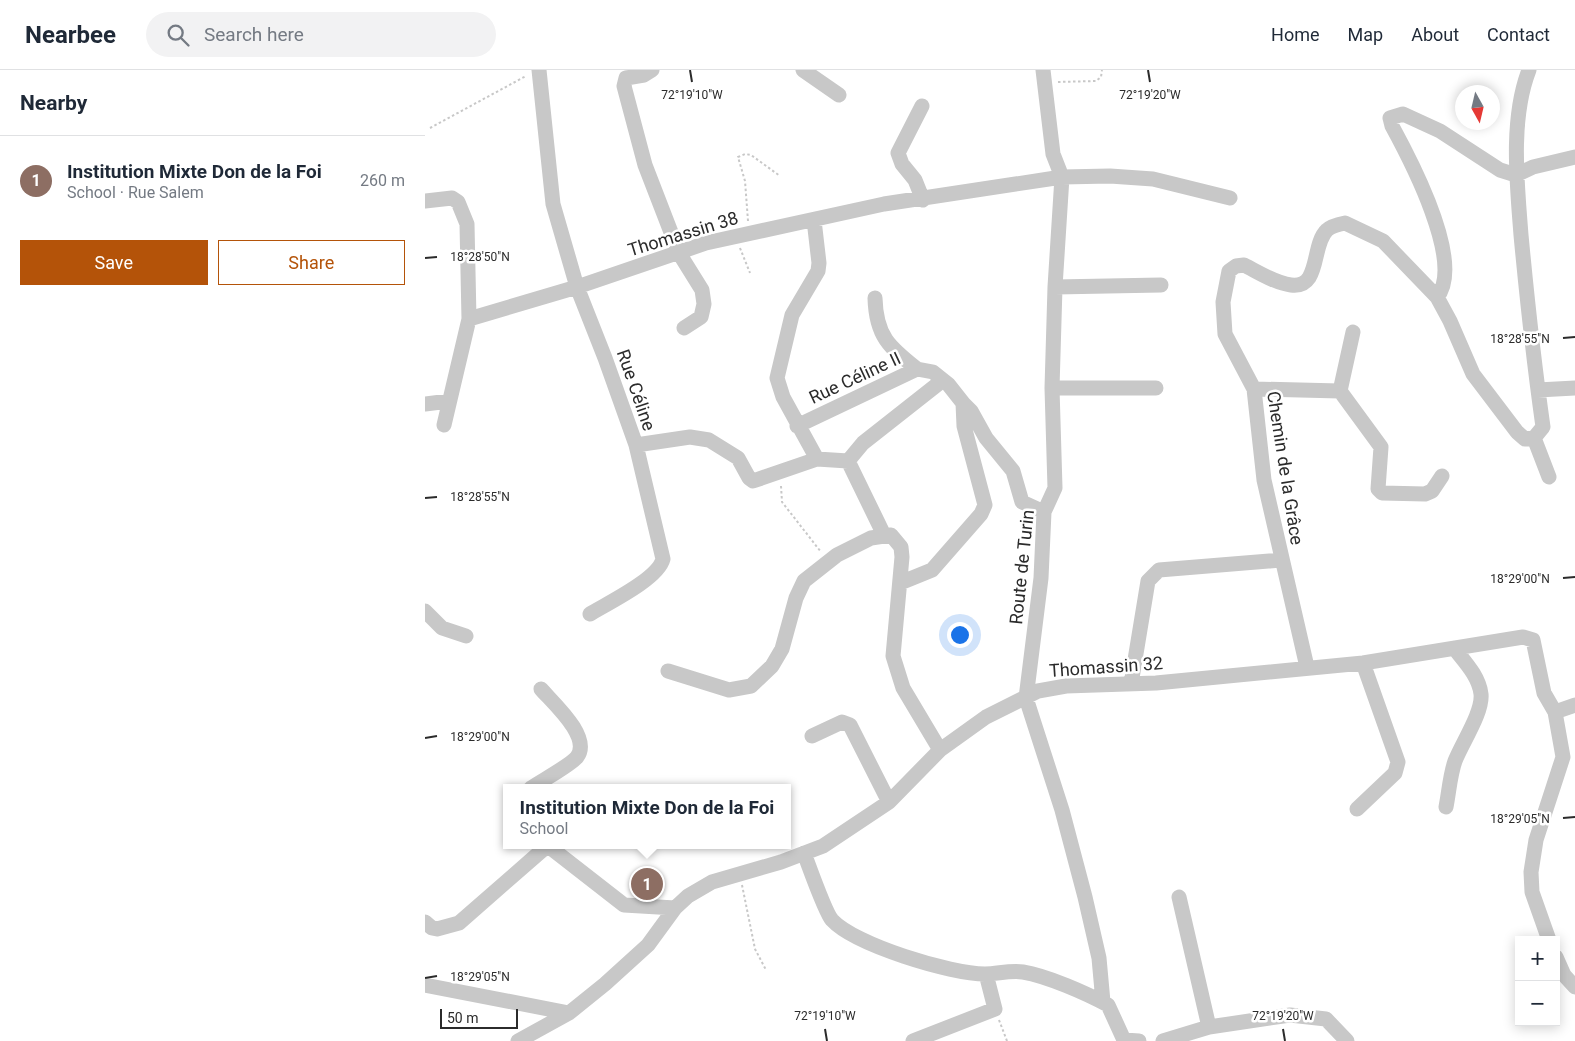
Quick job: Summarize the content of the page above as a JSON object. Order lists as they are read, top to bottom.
{
  "streets": {
    "street": [
      "Thomassin 38",
      "Rue Céline II",
      "Rue Céline",
      "Chemin de la Grâce",
      "Route de Turin",
      "Thomassin 32"
    ]
  },
  "crossings": [
    ["Thomassin 38", "Rue Céline II"],
    ["Thomassin 38", "Rue Céline"],
    ["Thomassin 38", "Route de Turin"],
    ["Rue Céline II", "Rue Céline"],
    ["Rue Céline II", "Route de Turin"],
    ["Chemin de la Grâce", "Thomassin 32"],
    ["Route de Turin", "Thomassin 32"]
  ],
  "scale_bar": "50 m",
  "north": "bottom",
  "page": {
    "header": "Nearbee",
    "search": "Search here",
    "nav": [
      "Home",
      "Map",
      "About",
      "Contact"
    ],
    "heading": "Nearby",
    "list": [
      {
        "mark": "1",
        "name": "Institution Mixte Don de la Foi",
        "note": "School · Rue Salem",
        "value": "260 m"
      }
    ],
    "buttons": ["Save", "Share"],
    "popup": ["Institution Mixte Don de la Foi", "School"],
    "pins": "1",
    "map_buttons": ["+", "−"],
    "scale": "50 m"
  },
  "coordinates": [
    "72°19'10\"W",
    "72°19'20\"W",
    "18°28'50\"N",
    "18°28'55\"N",
    "18°29'00\"N",
    "18°29'05\"N"
  ]
}
